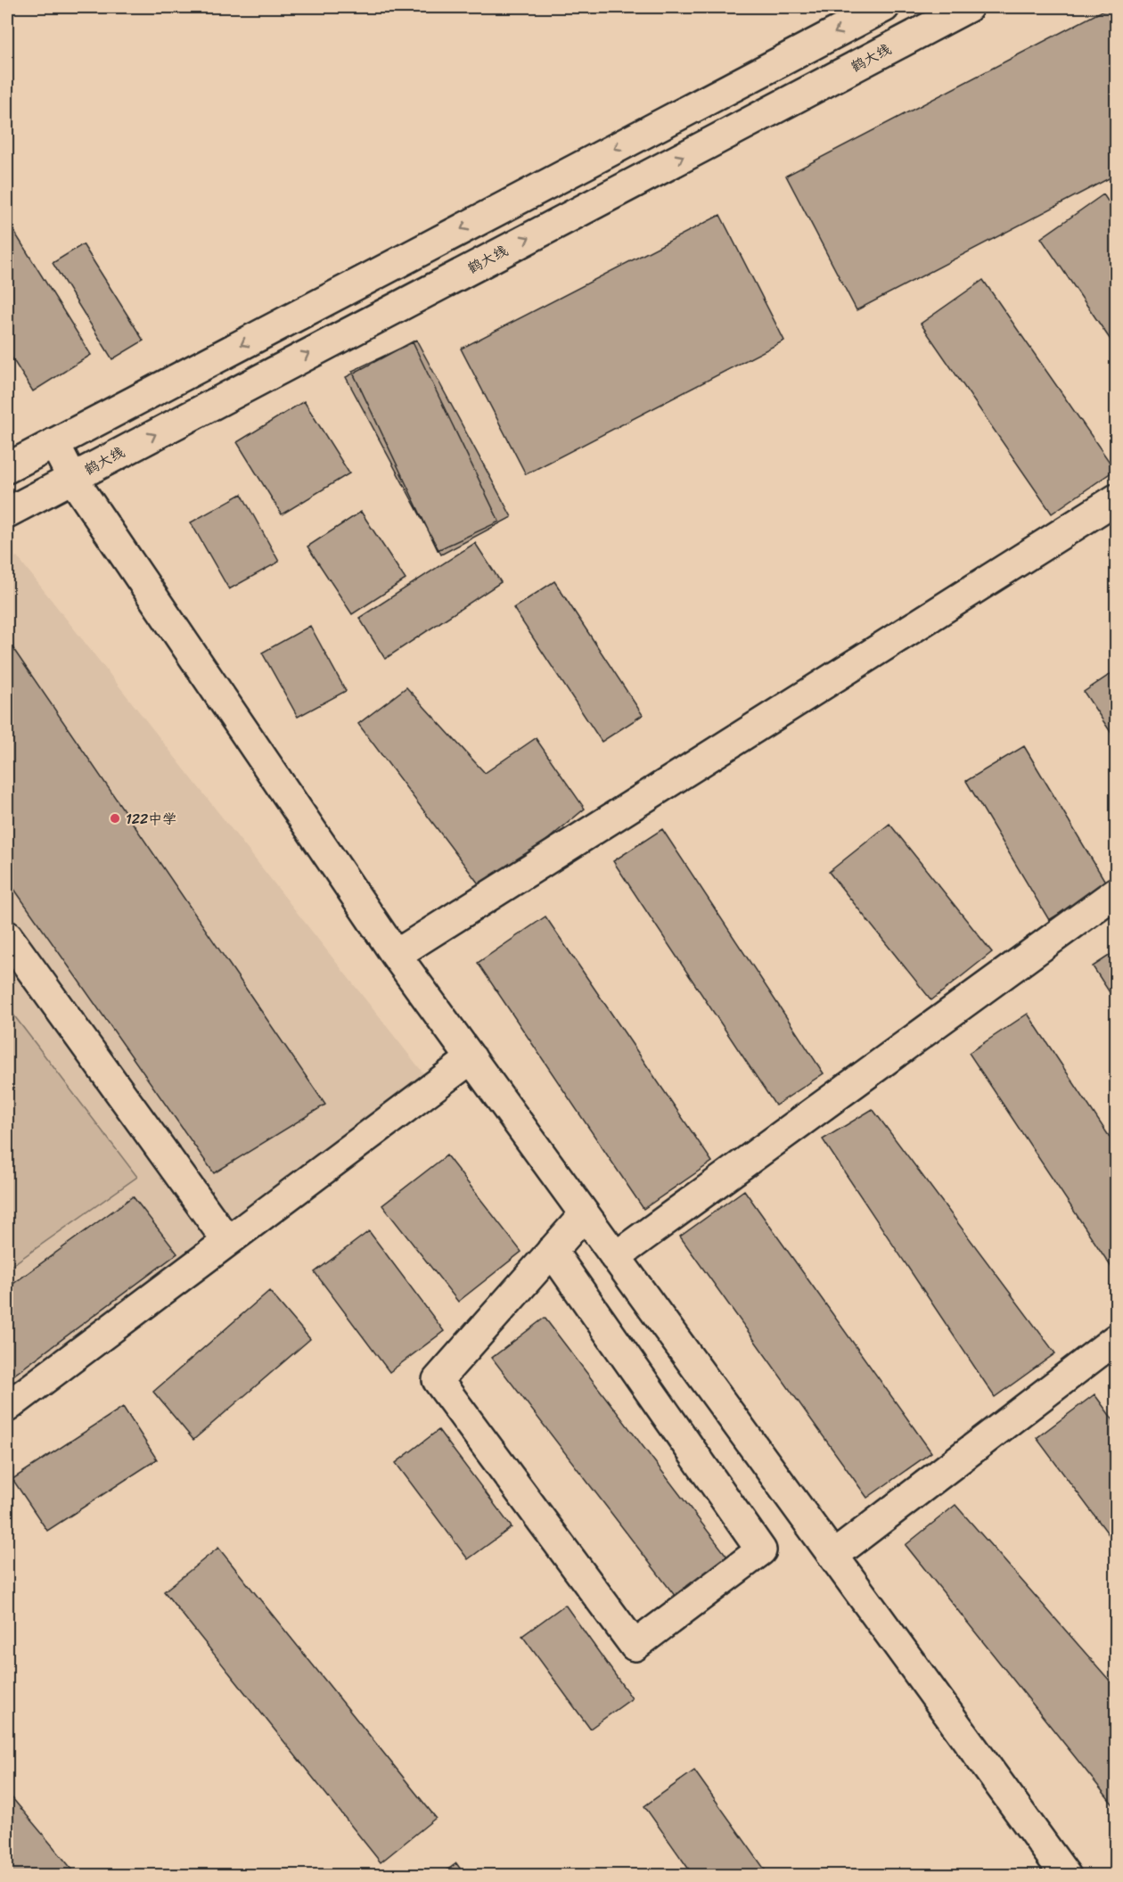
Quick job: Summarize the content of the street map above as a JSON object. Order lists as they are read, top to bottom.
{
  "streets": {
    "street": ["鹤大线"]
  },
  "places": ["122中学"]
}
